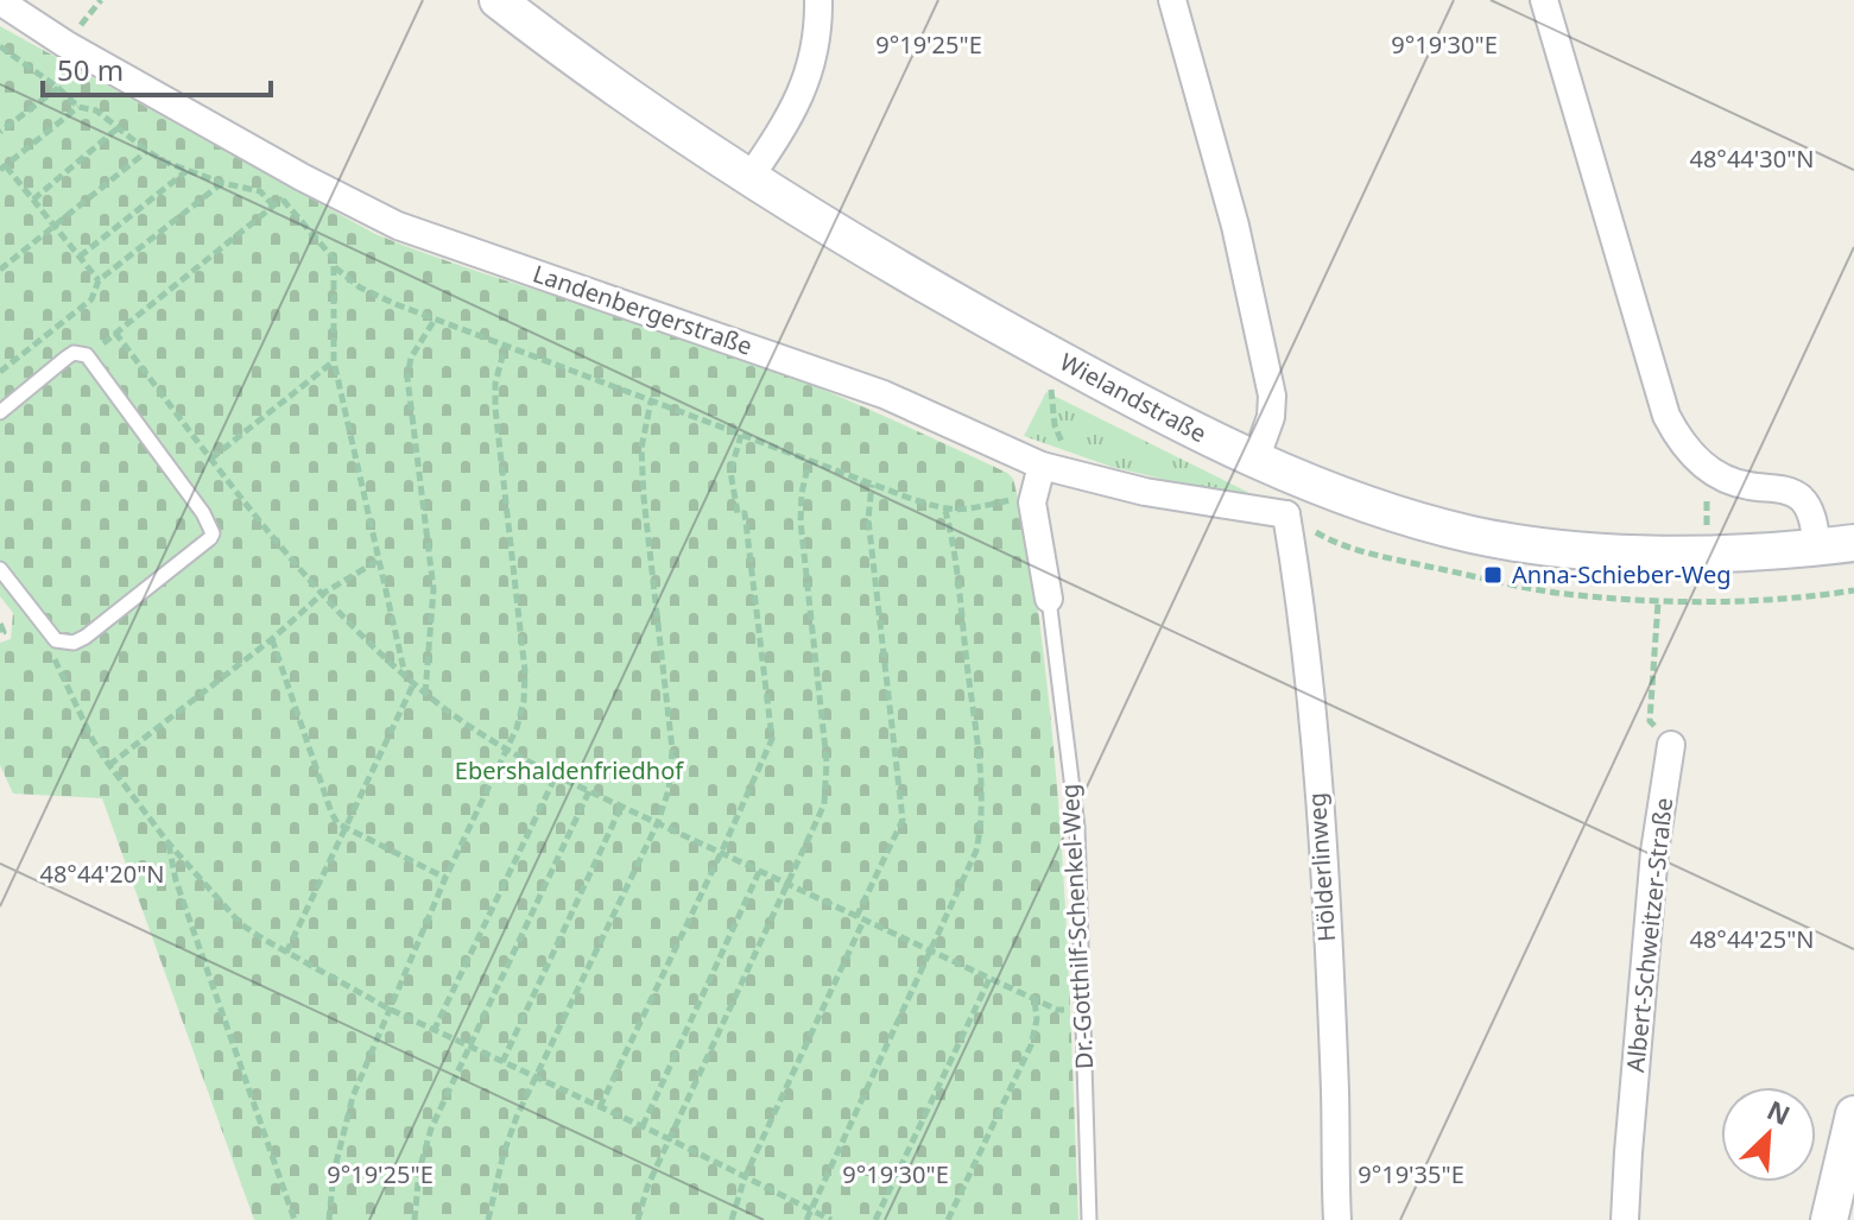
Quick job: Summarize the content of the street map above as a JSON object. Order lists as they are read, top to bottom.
{
  "streets": {
    "main road": ["Wielandstraße"],
    "street": [
      "Landenbergerstraße",
      "Hölderlinweg",
      "Dr.-Gotthilf-Schenkel-Weg",
      "Albert-Schweitzer-Straße"
    ]
  },
  "crossings": [
    ["Landenbergerstraße", "Hölderlinweg"],
    ["Landenbergerstraße", "Dr.-Gotthilf-Schenkel-Weg"]
  ],
  "parks": ["Ebershaldenfriedhof"],
  "places": {
    "transit": ["Anna-Schieber-Weg"]
  },
  "scale_bar": "50 m",
  "north": "top right",
  "coordinates": [
    "9°19'25\"E",
    "9°19'30\"E",
    "48°44'30\"N",
    "48°44'20\"N",
    "48°44'25\"N",
    "9°19'35\"E"
  ]
}
